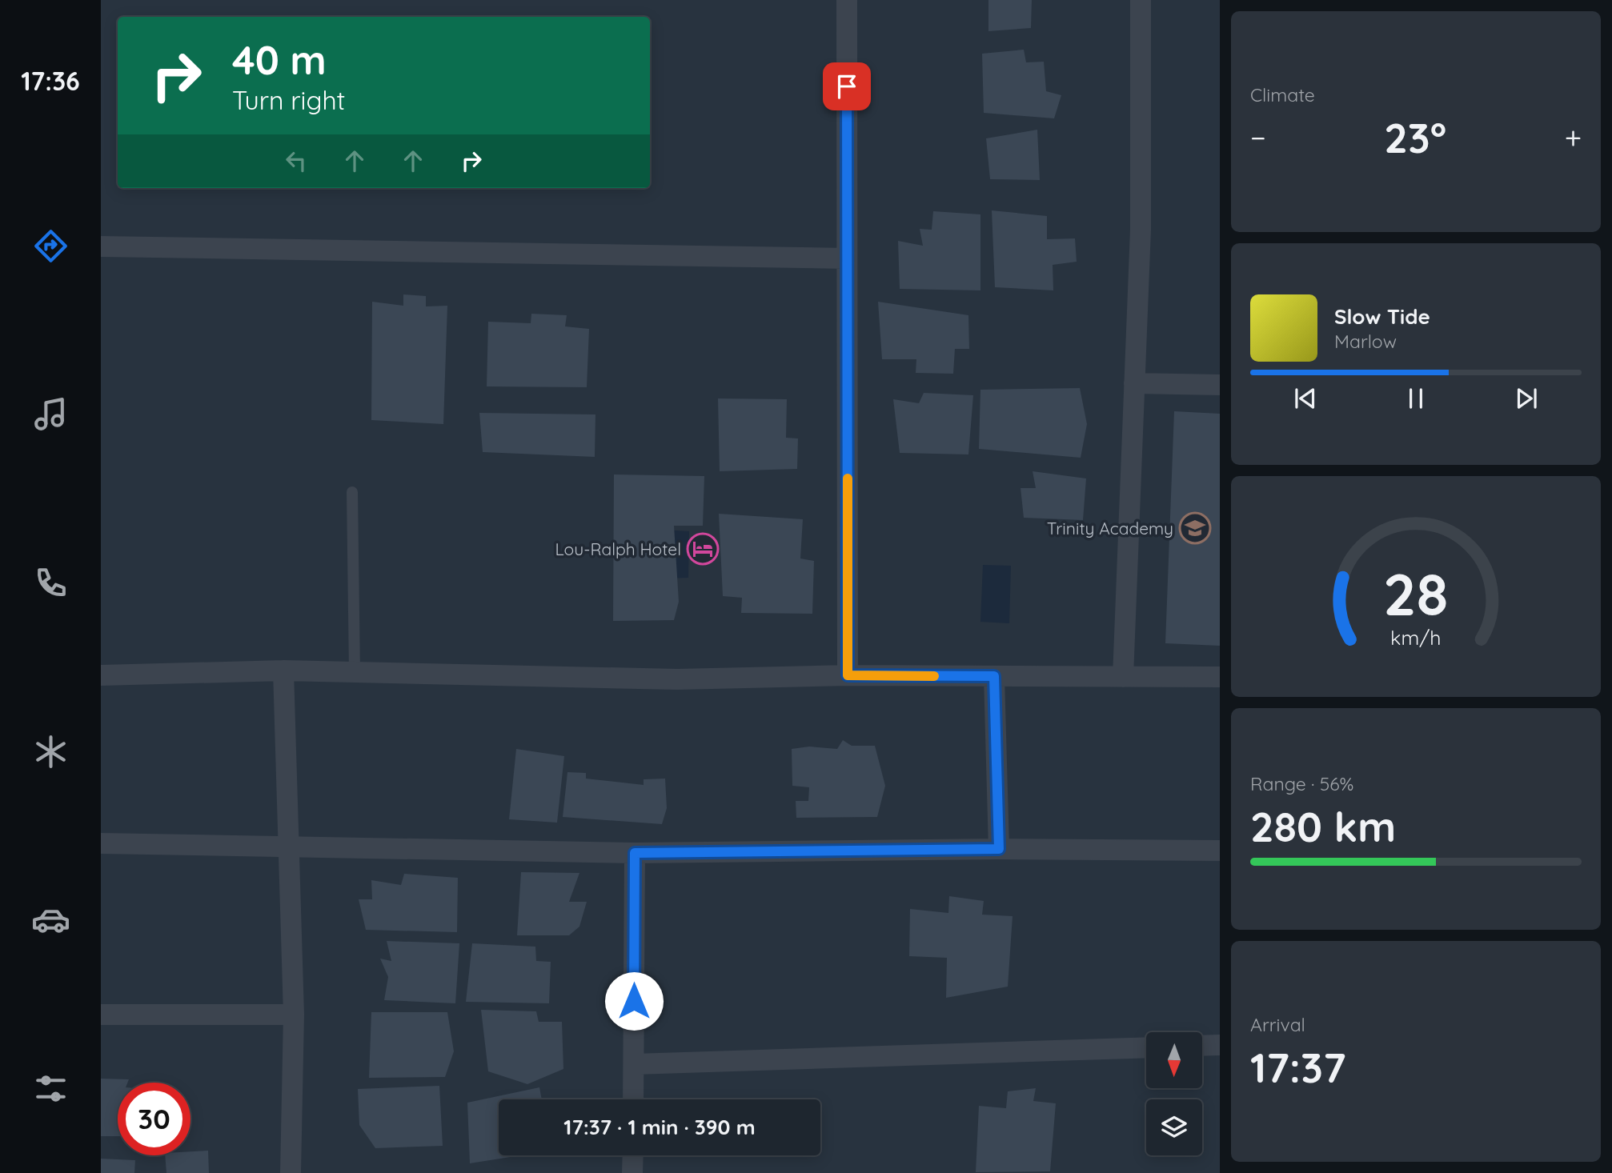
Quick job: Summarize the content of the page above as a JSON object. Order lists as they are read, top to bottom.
{
  "places": {
    "school or university": ["Trinity Academy"],
    "hotel": ["Lou-Ralph Hotel"]
  },
  "north": "bottom",
  "page": {
    "tabs": "17:36",
    "tile": [
      "Climate",
      ["Range · 56%", "280 km"],
      ["Arrival", "17:37"]
    ],
    "turn": ["40 m", "Turn right"],
    "heat": ["−", "23°", "+"],
    "song": ["Slow Tide", "Marlow"],
    "limit": "30",
    "trip": "17:37 · 1 min · 390 m",
    "gauge": ["28", "km/h"]
  }
}
